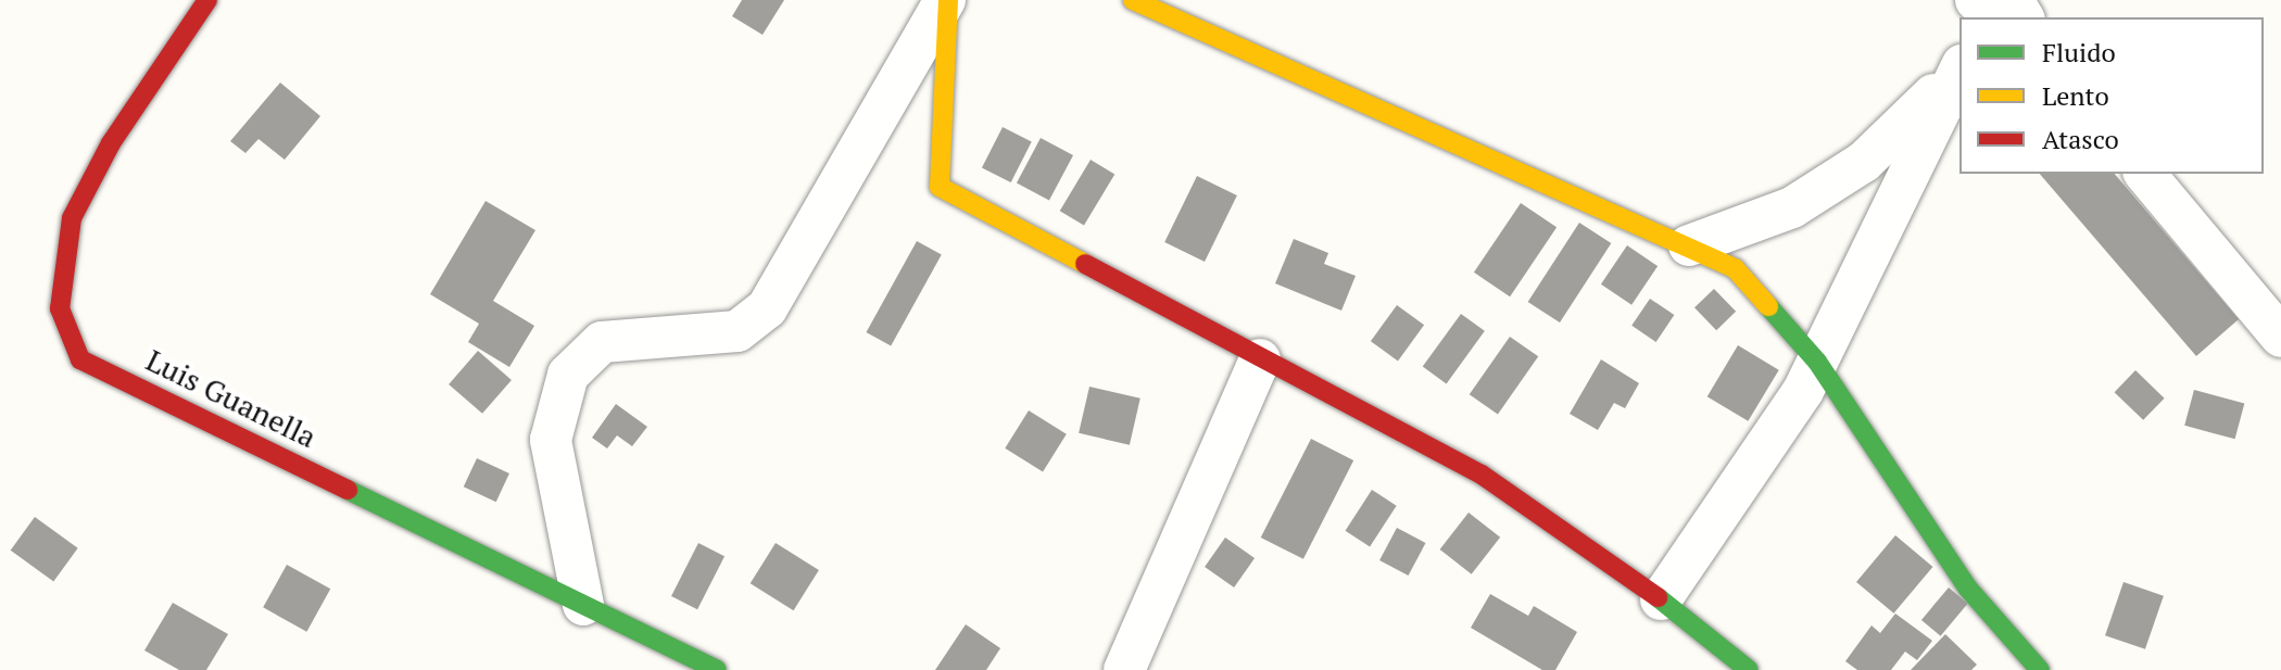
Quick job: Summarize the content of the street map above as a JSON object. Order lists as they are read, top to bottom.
{
  "streets": {
    "street": ["Luis Guanella"]
  },
  "legend": ["Fluido", "Lento", "Atasco"]
}
